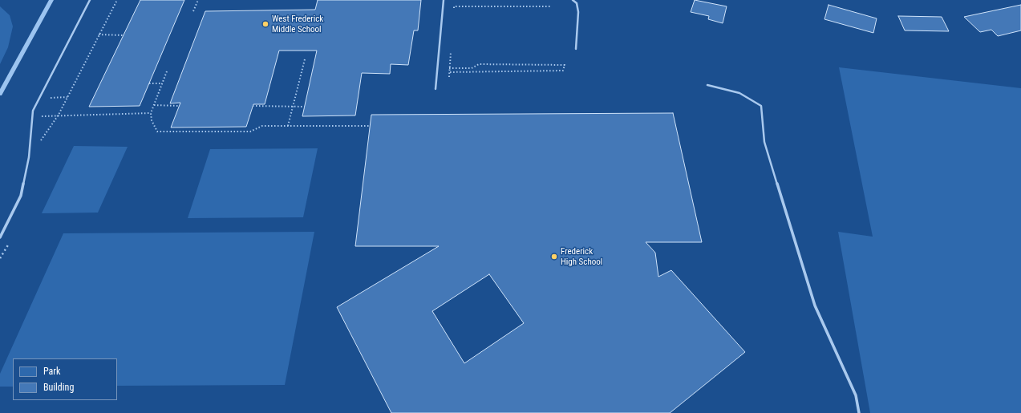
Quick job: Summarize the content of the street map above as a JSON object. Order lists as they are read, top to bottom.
{
  "places": ["West Frederick Middle School", "Frederick High School"],
  "legend": ["Park", "Building"]
}
